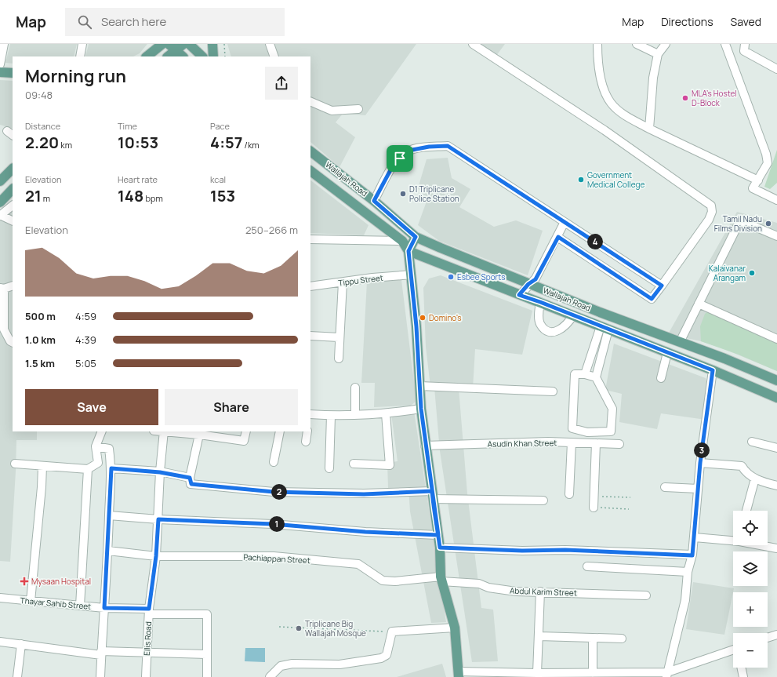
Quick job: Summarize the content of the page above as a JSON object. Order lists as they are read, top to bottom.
{
  "streets": {
    "main road": ["Wallajah Road"],
    "street": [
      "Tippu Street",
      "Asudin Khan Street",
      "Pachiappan Street",
      "Abdul Karim Street",
      "Thayar Sahib Street",
      "Ellis Road"
    ]
  },
  "crossings": [
    ["Pachiappan Street", "Abdul Karim Street"],
    ["Pachiappan Street", "Ellis Road"],
    ["Thayar Sahib Street", "Ellis Road"]
  ],
  "places": {
    "other": [
      "MLA's Hostel D-Block",
      "Government Medical College",
      "D1 Triplicane Police Station",
      "Tamil Nadu Films Division",
      "Kalaivanar Arangam",
      "Esbee Sports",
      "Domino's",
      "Triplicane Big Wallajah Mosque"
    ],
    "health": ["Mysaan Hospital"]
  },
  "page": {
    "header": "Map",
    "search": "Search here",
    "nav": ["Map", "Directions", "Saved"],
    "heading": ["Morning run", "09:48"],
    "stats": [
      ["Distance", "2.20 km"],
      ["Time", "10:53"],
      ["Pace", "4:57 /km"],
      ["Elevation", "21 m"],
      ["Heart rate", "148 bpm"],
      ["kcal", "153"]
    ],
    "chart": ["Elevation", "250–266 m"],
    "pins": [
      "4",
      "3",
      "2",
      "1"
    ],
    "list": [
      {
        "name": "500 m",
        "note": "4:59"
      },
      {
        "name": "1.0 km",
        "note": "4:39"
      },
      {
        "name": "1.5 km",
        "note": "5:05"
      }
    ],
    "buttons": ["Save", "Share"],
    "map_buttons": ["+", "−"]
  }
}
